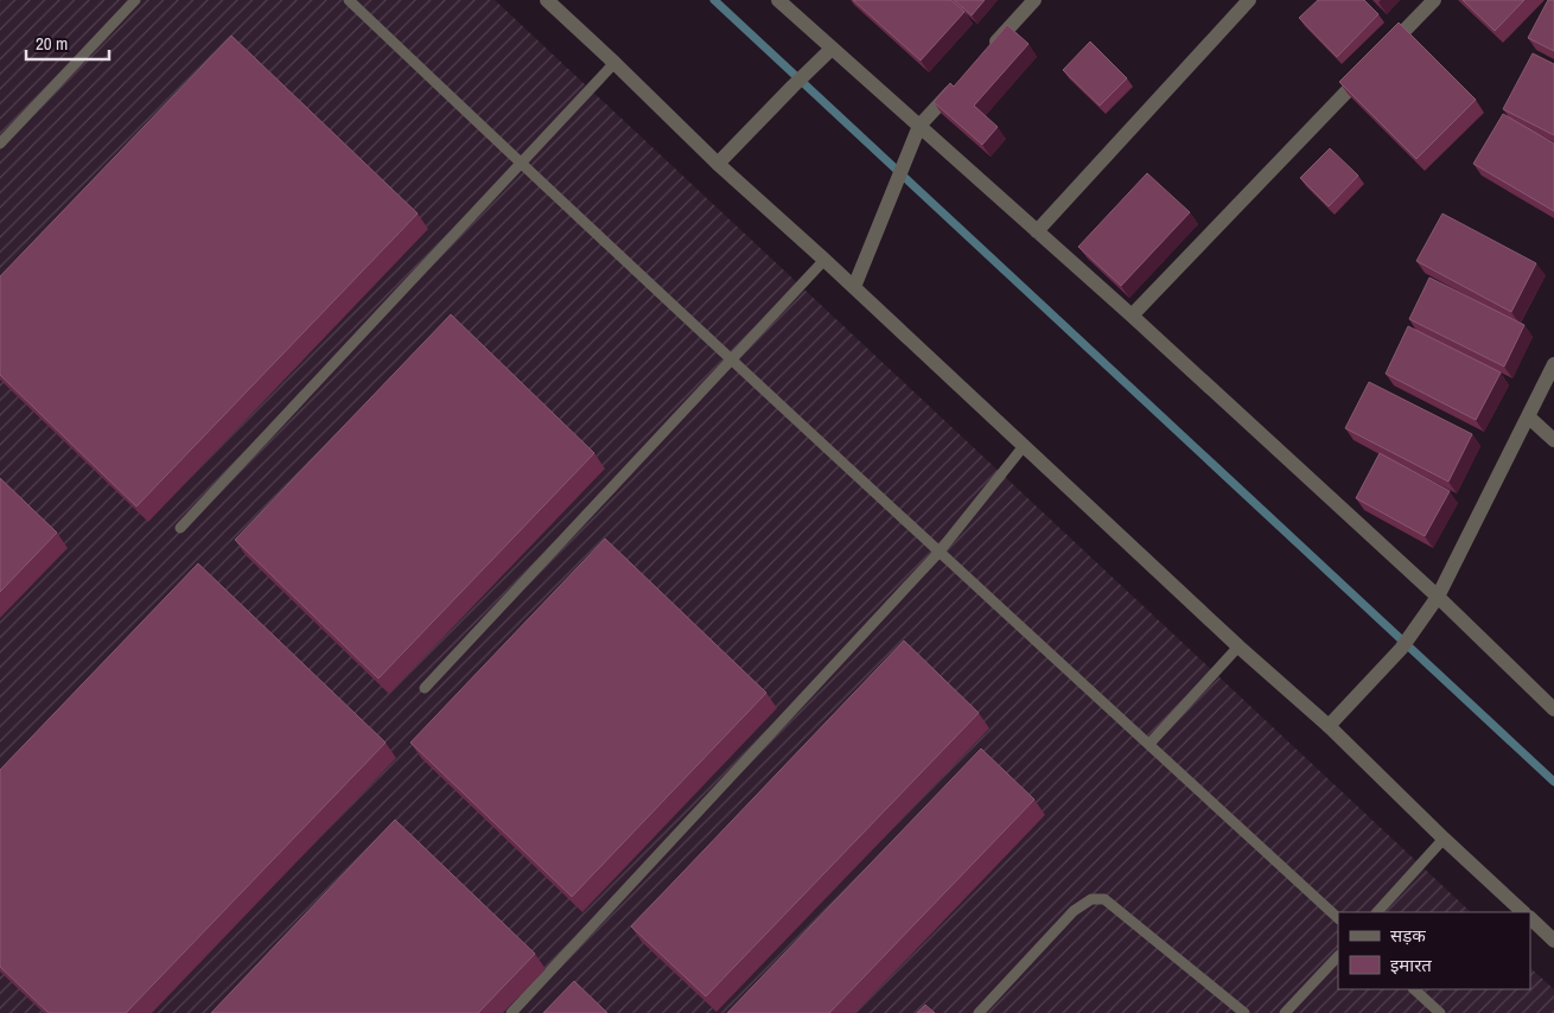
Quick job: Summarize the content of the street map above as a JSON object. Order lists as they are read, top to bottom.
{
  "legend": ["सड़क", "इमारत"],
  "scale_bar": "20 m"
}
